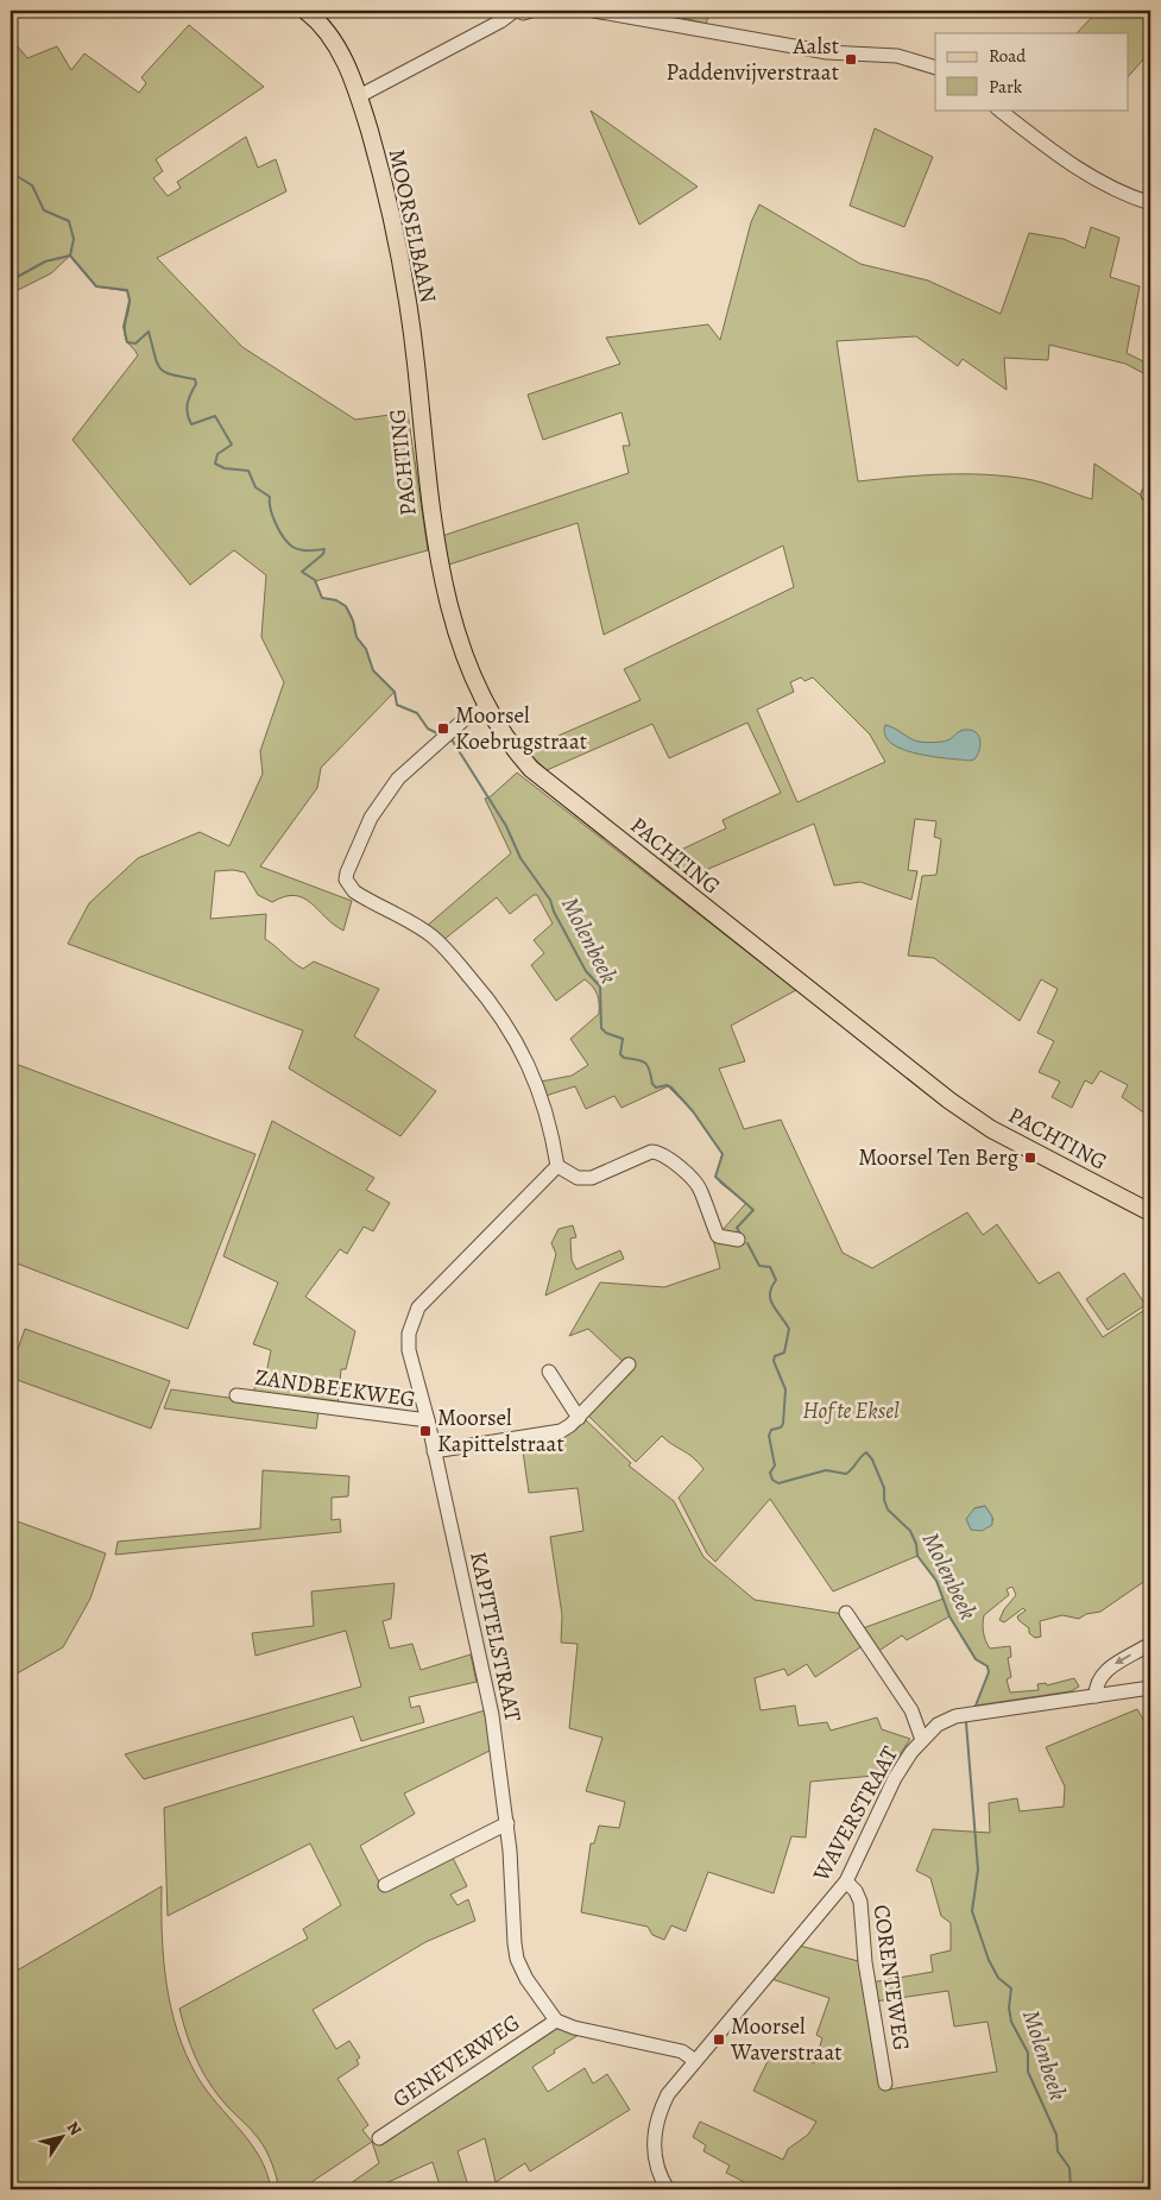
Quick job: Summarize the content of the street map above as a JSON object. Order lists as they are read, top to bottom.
{
  "streets": {
    "main road": ["MOORSELBAAN", "PACHTING"],
    "street": [
      "ZANDBEEKWEG",
      "KAPITTELSTRAAT",
      "WAVERSTRAAT",
      "CORENTEWEG",
      "GENEVERWEG"
    ]
  },
  "crossings": [
    ["MOORSELBAAN", "PACHTING"],
    ["ZANDBEEKWEG", "KAPITTELSTRAAT"],
    ["KAPITTELSTRAAT", "GENEVERWEG"],
    ["WAVERSTRAAT", "CORENTEWEG"]
  ],
  "water": ["Molenbeek"],
  "parks": ["Hof te Eksel"],
  "places": {
    "transit": [
      "Aalst Paddenvijverstraat",
      "Moorsel Koebrugstraat",
      "Moorsel Ten Berg",
      "Moorsel Kapittelstraat",
      "Moorsel Waverstraat"
    ]
  },
  "legend": ["Road", "Park"],
  "north": "top right"
}
